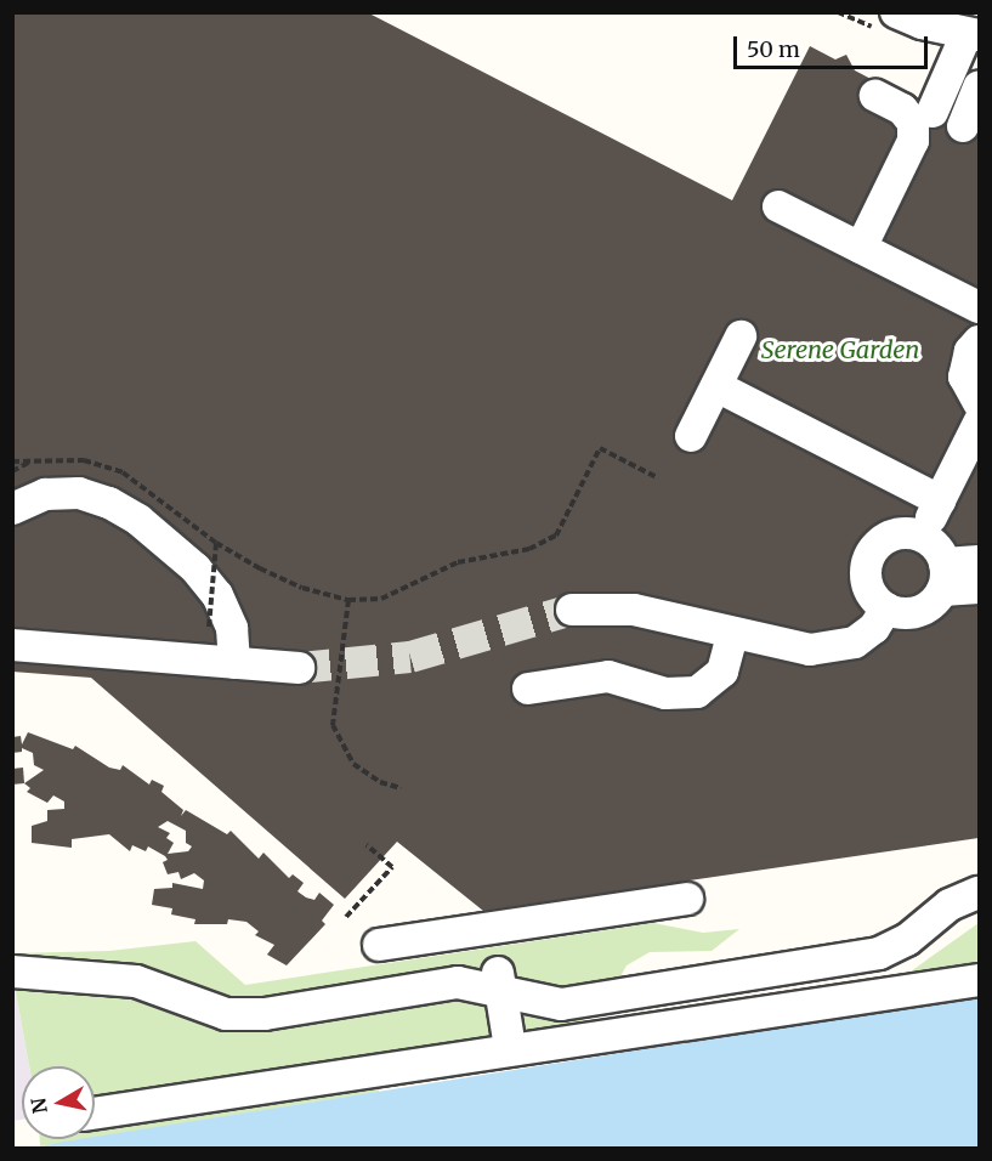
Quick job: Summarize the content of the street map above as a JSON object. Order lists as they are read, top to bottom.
{
  "parks": ["Serene Garden"],
  "scale_bar": "50 m",
  "north": "left"
}
